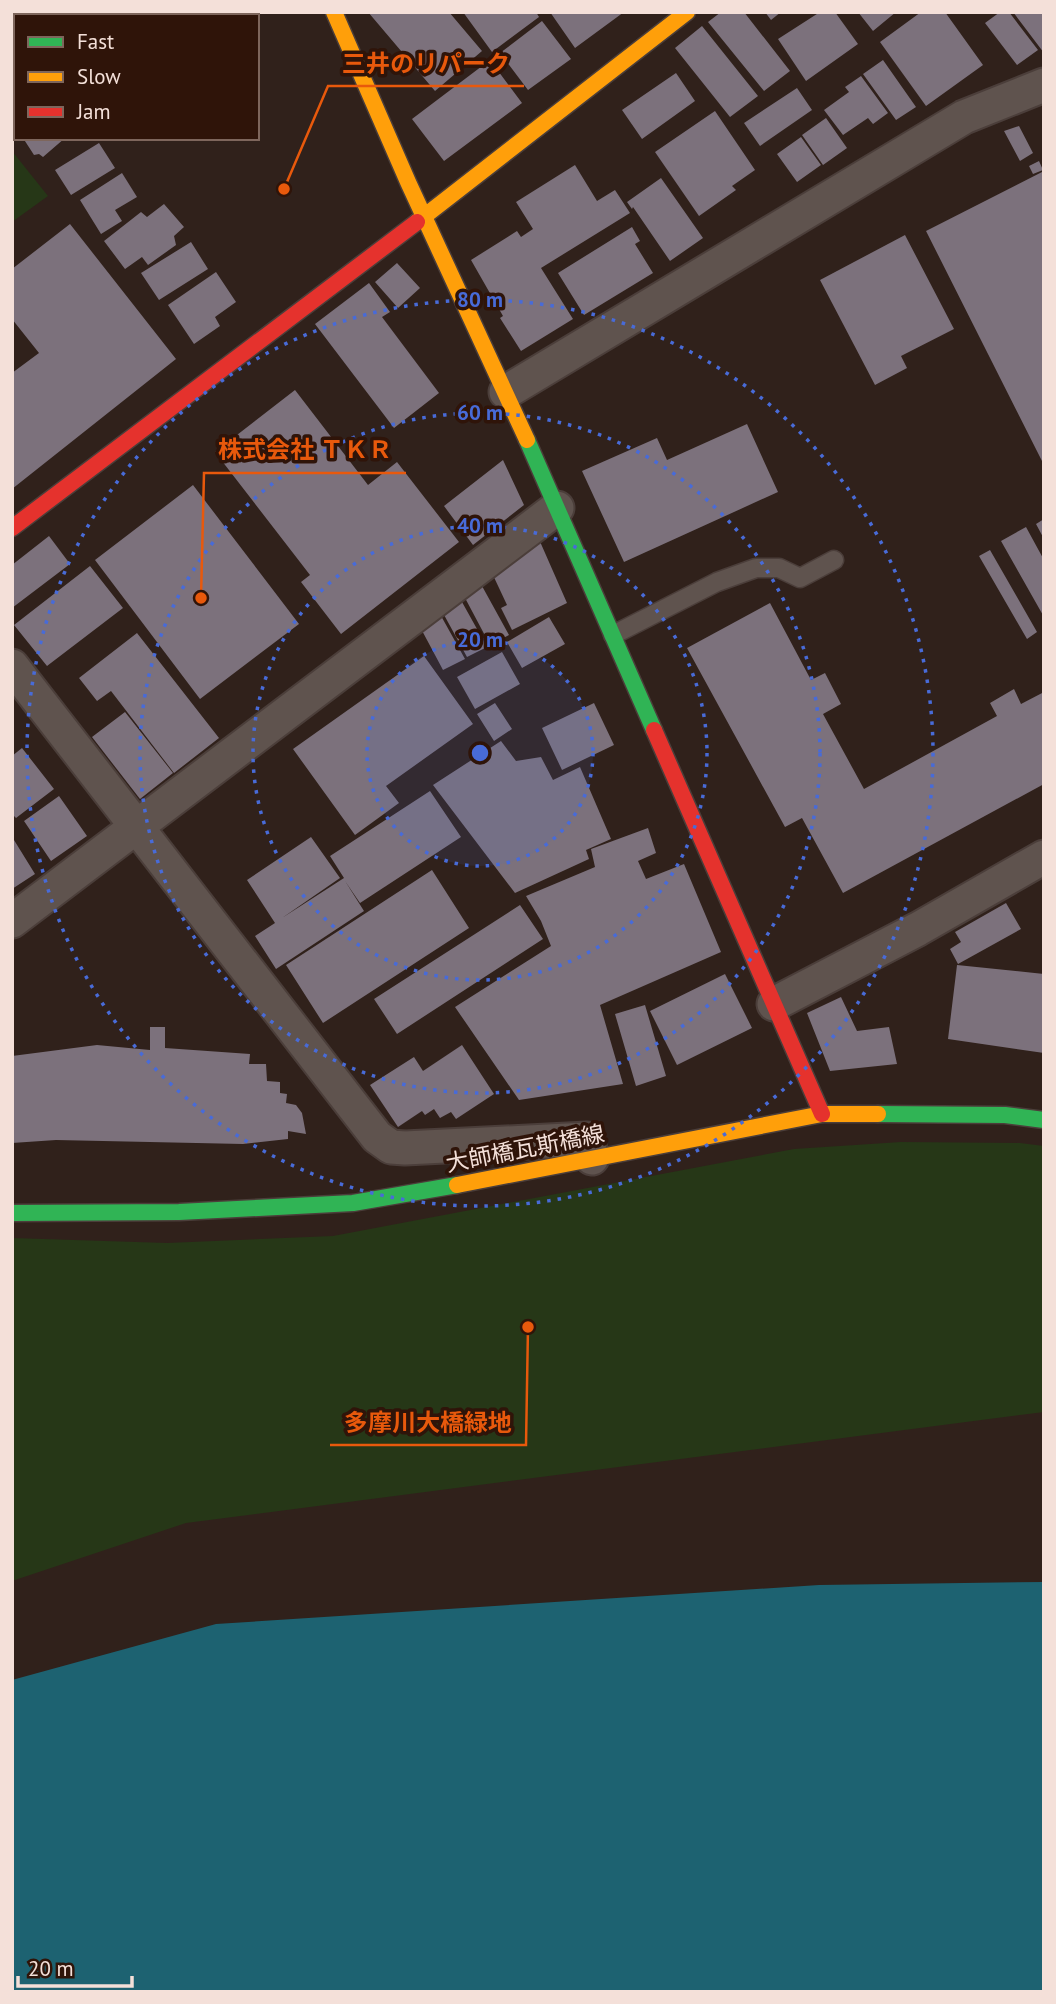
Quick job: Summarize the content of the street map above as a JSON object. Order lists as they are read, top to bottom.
{
  "streets": {
    "street": ["大師橋瓦斯橋線"]
  },
  "places": ["三井のリパーク", "株式会社 ＴＫＲ", "多摩川大橋緑地"],
  "legend": ["Fast", "Slow", "Jam"],
  "scale_bar": "20 m",
  "rings": [
    "80 m",
    "60 m",
    "40 m",
    "20 m"
  ]
}
